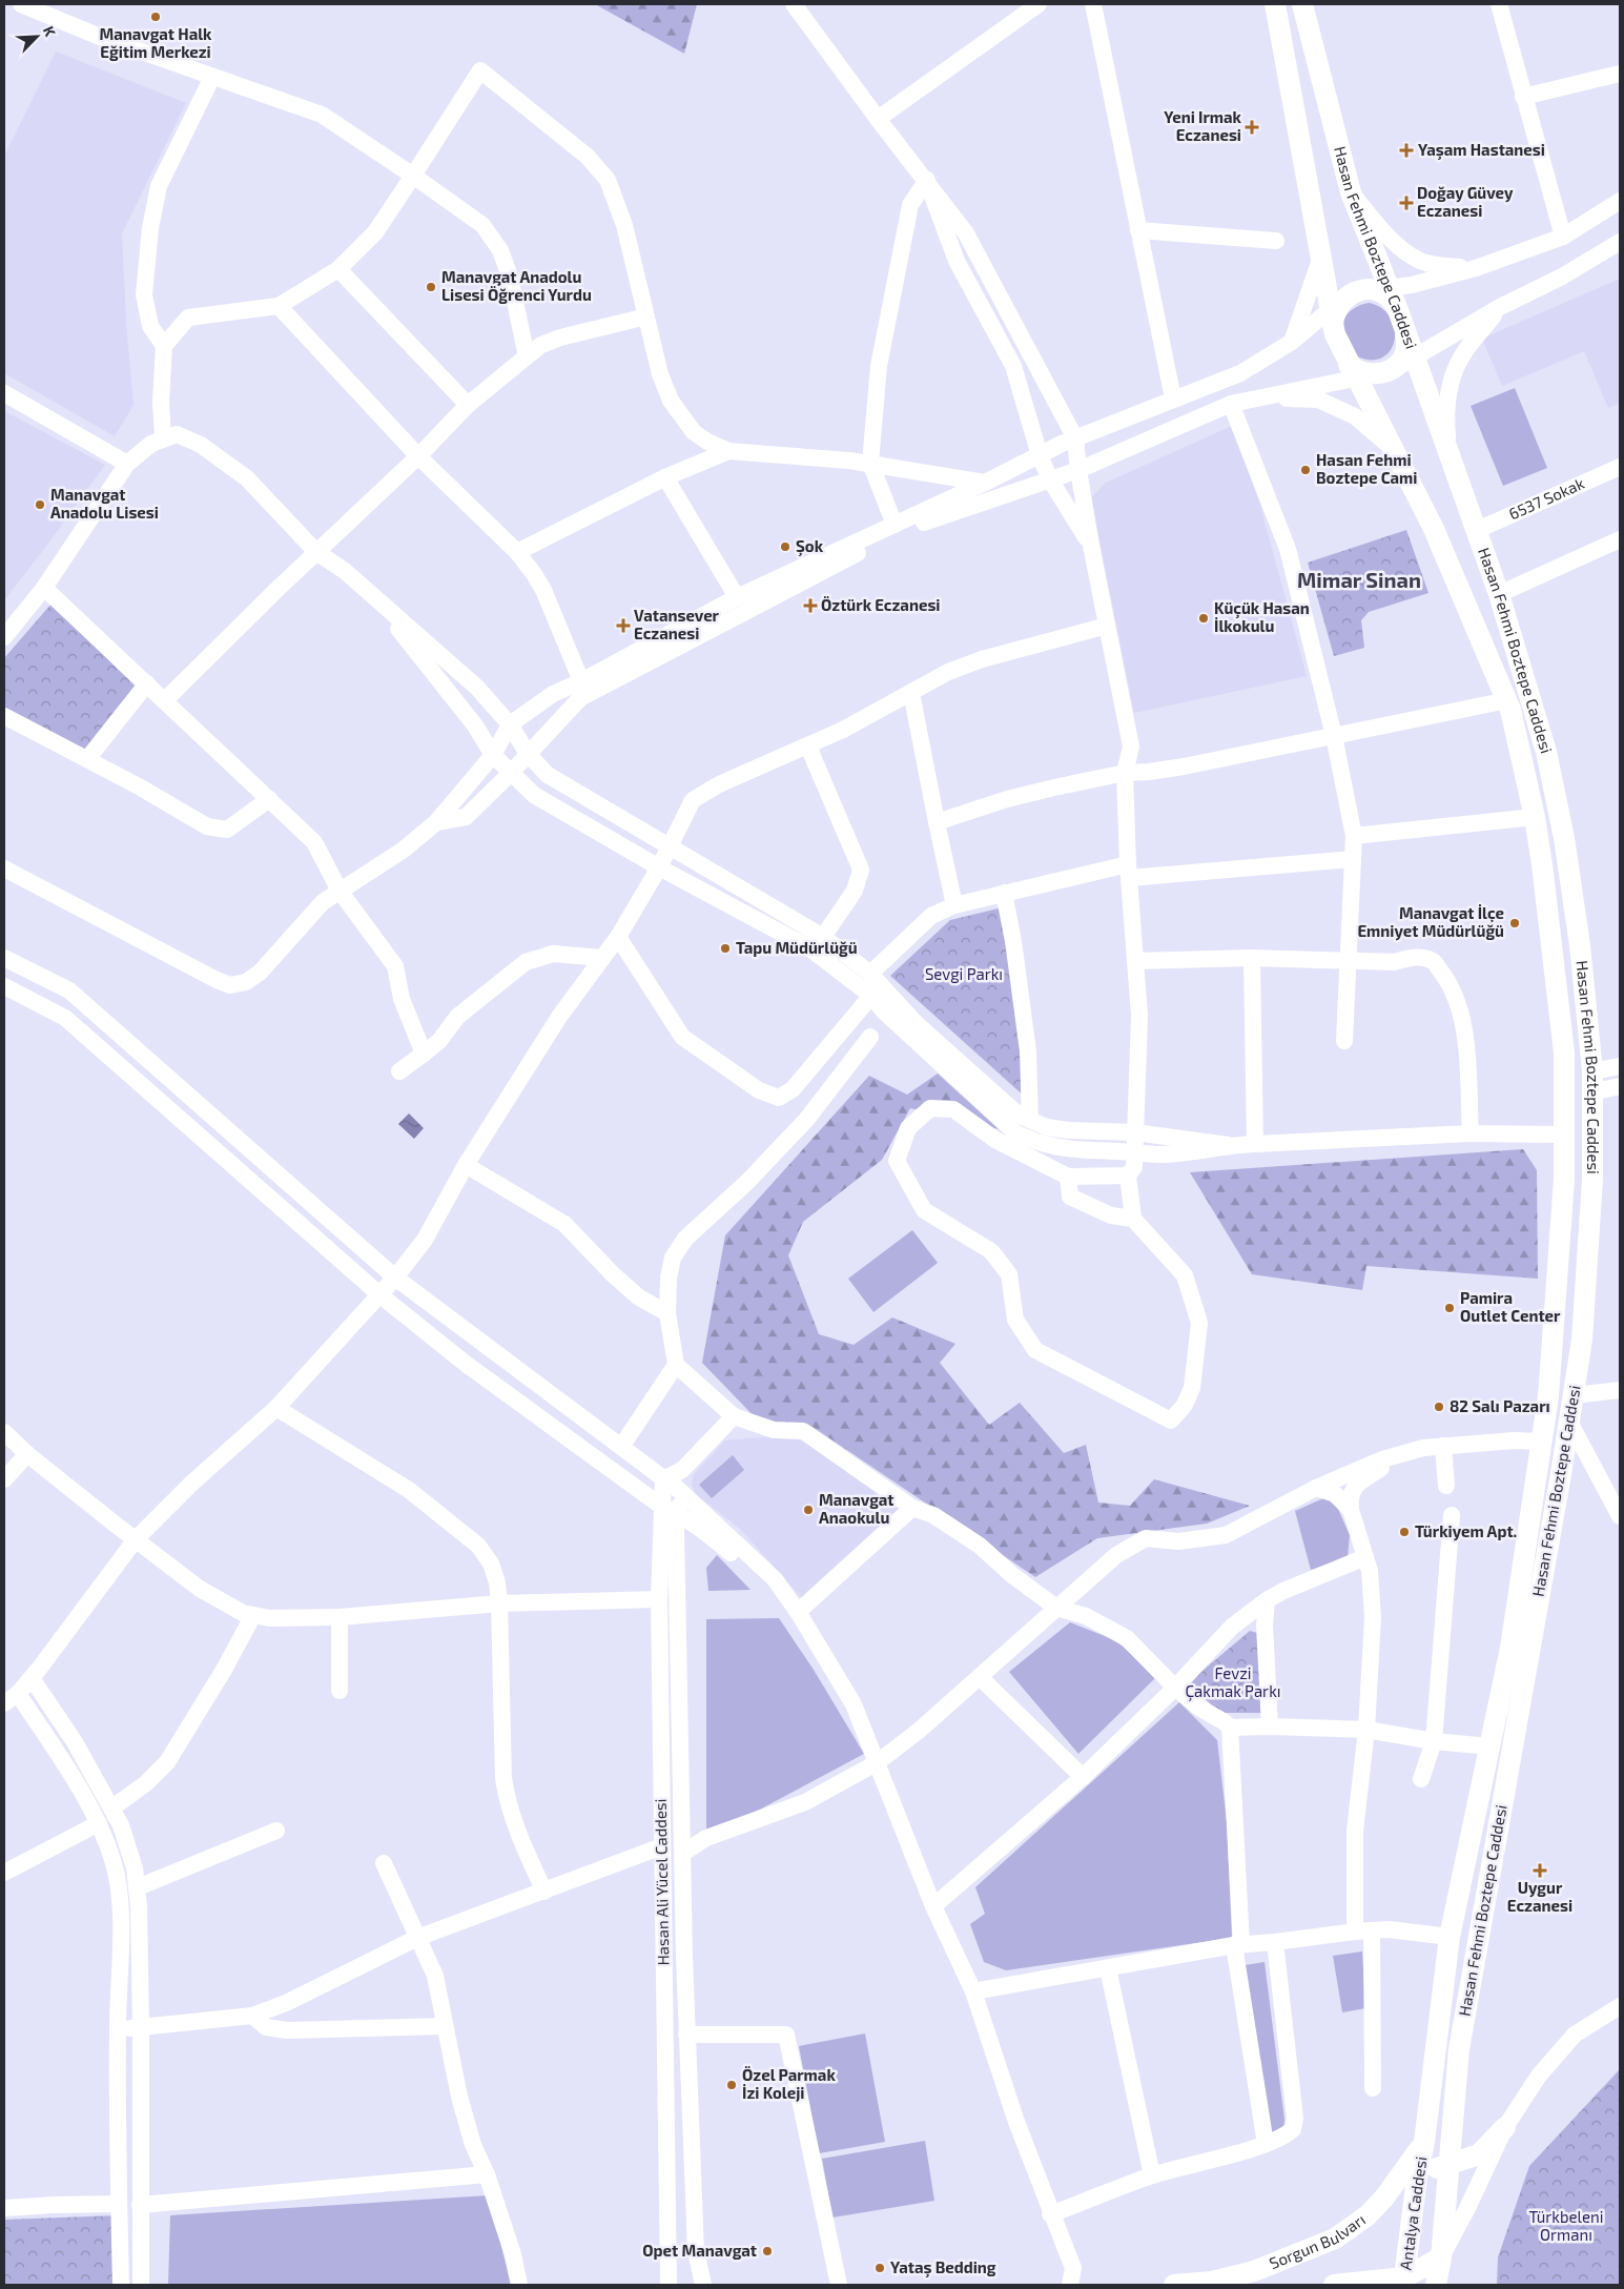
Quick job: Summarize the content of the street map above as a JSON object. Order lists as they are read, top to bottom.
{
  "streets": {
    "main road": ["Hasan Fehmi Boztepe Caddesi", "Antalya Caddesi", "Sorgun Bulvarı"],
    "street": ["6537 Sokak", "Hasan Ali Yücel Caddesi"]
  },
  "crossings": [
    ["Hasan Fehmi Boztepe Caddesi", "6537 Sokak"],
    ["Hasan Fehmi Boztepe Caddesi", "Antalya Caddesi"],
    ["Hasan Fehmi Boztepe Caddesi", "Sorgun Bulvarı"],
    ["Antalya Caddesi", "Sorgun Bulvarı"]
  ],
  "districts": ["Mimar Sinan"],
  "parks": ["Sevgi Parkı", "Fevzi Çakmak Parkı", "Türkbeleni Ormanı"],
  "places": {
    "other": [
      "Manavgat Halk Eğitim Merkezi",
      "Manavgat Anadolu Lisesi Öğrenci Yurdu",
      "Hasan Fehmi Boztepe Cami",
      "Manavgat Anadolu Lisesi",
      "Şok",
      "Küçük Hasan İlkokulu",
      "Manavgat İlçe Emniyet Müdürlüğü",
      "Tapu Müdürlüğü",
      "Pamira Outlet Center",
      "82 Salı Pazarı",
      "Manavgat Anaokulu",
      "Türkiyem Apt.",
      "Özel Parmak İzi Koleji",
      "Opet Manavgat",
      "Yataş Bedding"
    ],
    "health": [
      "Yeni Irmak Eczanesi",
      "Yaşam Hastanesi",
      "Doğay Güvey Eczanesi",
      "Öztürk Eczanesi",
      "Vatansever Eczanesi",
      "Uygur Eczanesi"
    ]
  },
  "north": "top right"
}
